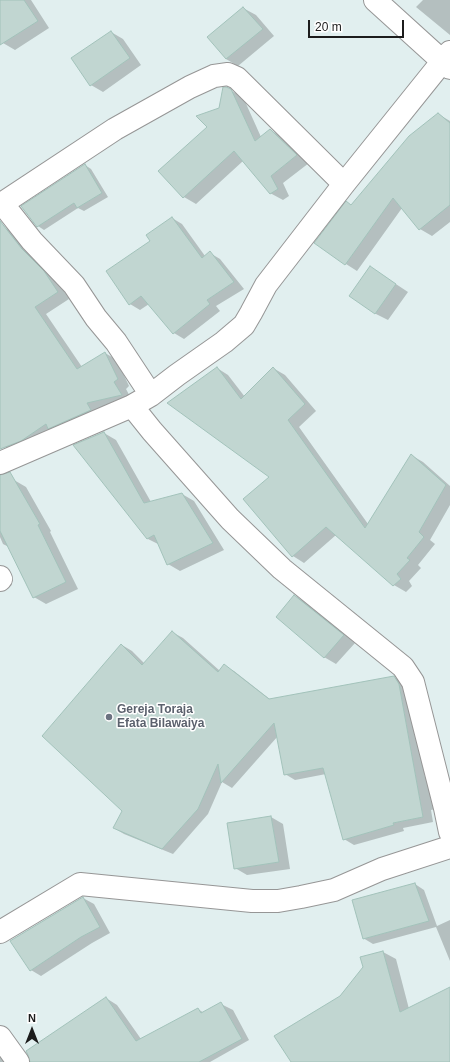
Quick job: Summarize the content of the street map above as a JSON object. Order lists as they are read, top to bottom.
{
  "places": ["Gereja Toraja Efata Bilawaiya"],
  "scale_bar": "20 m",
  "north": "top"
}
